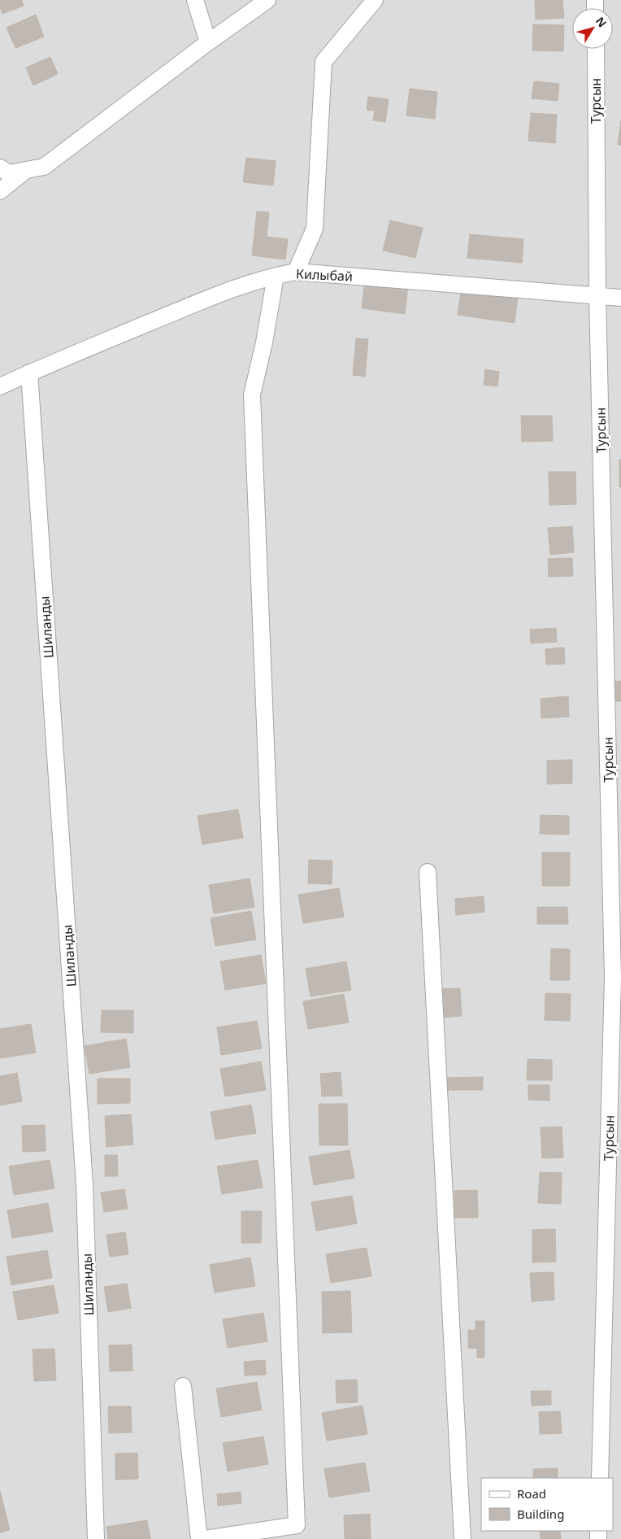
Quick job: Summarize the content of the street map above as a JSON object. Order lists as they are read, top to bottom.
{
  "streets": {
    "street": ["Турсын", "Килыбай", "Шиланды"]
  },
  "crossings": [
    ["Турсын", "Килыбай"],
    ["Килыбай", "Шиланды"]
  ],
  "legend": ["Road", "Building"],
  "north": "top right"
}
